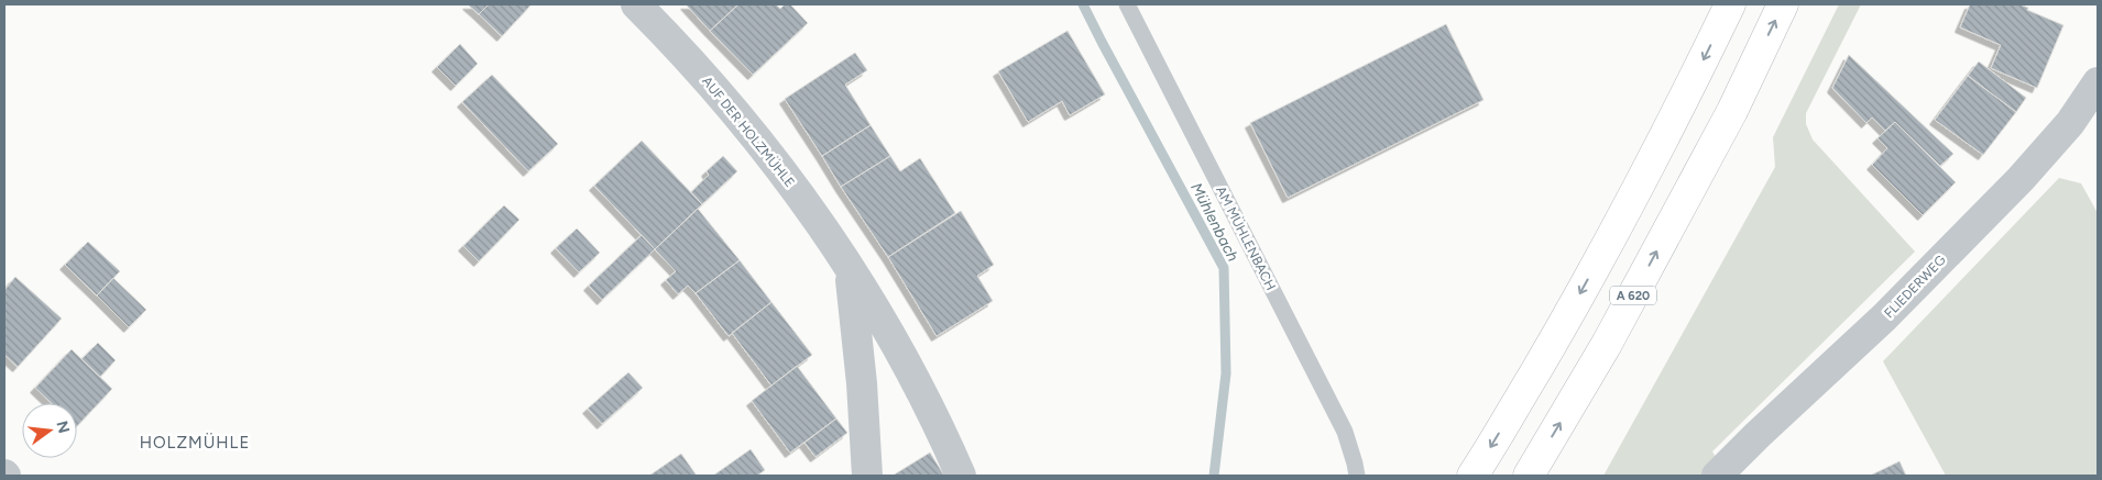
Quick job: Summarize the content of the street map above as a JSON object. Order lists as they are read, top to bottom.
{
  "streets": {
    "highway": ["A 620"],
    "street": ["AUF DER HOLZMÜHLE", "FLIEDERWEG"],
    "lane": ["AM MÜHLENBACH"]
  },
  "districts": ["HOLZMÜHLE"],
  "water": ["Mühlenbach"],
  "north": "right"
}
